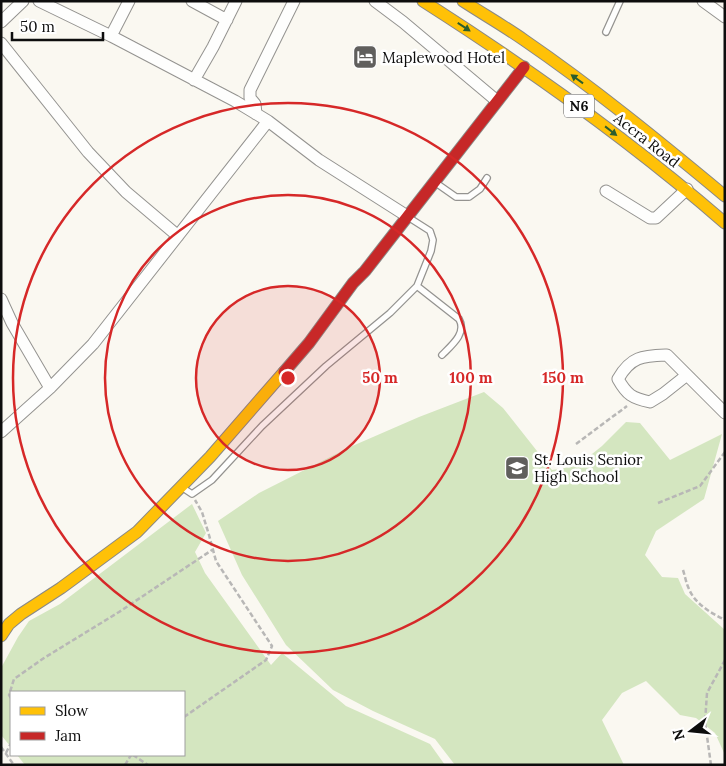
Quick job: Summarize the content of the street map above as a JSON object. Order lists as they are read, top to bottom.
{
  "streets": {
    "main road": ["N6", "Accra Road"]
  },
  "places": {
    "hotel": ["Maplewood Hotel"],
    "school or university": ["St. Louis Senior High School"]
  },
  "legend": ["Slow", "Jam"],
  "scale_bar": "50 m",
  "north": "left",
  "rings": ["50 m", "100 m", "150 m"]
}
